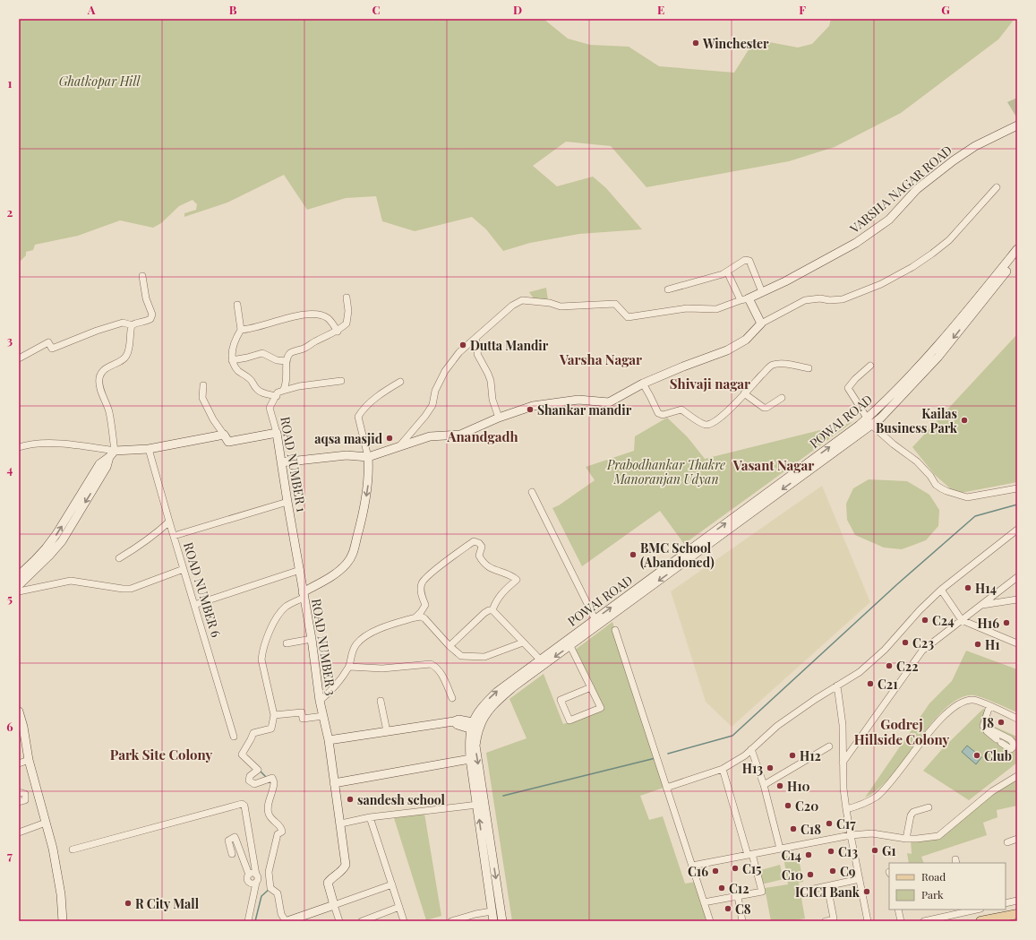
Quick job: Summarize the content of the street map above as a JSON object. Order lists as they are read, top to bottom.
{
  "streets": {
    "street": [
      "VARSHA NAGAR ROAD",
      "POWAI ROAD",
      "ROAD NUMBER 1",
      "ROAD NUMBER 6",
      "ROAD NUMBER 3"
    ]
  },
  "crossings": [
    ["ROAD NUMBER 1", "ROAD NUMBER 3"]
  ],
  "districts": [
    "Varsha Nagar",
    "Shivaji nagar",
    "Anandgadh",
    "Vasant Nagar",
    "Godrej Hillside Colony",
    "Park Site Colony"
  ],
  "parks": ["Ghatkopar Hill", "Prabodhankar Thakre Manoranjan Udyan"],
  "places": [
    "Winchester",
    "Dutta Mandir",
    "Shankar mandir",
    "Kailas Business Park",
    "aqsa masjid",
    "BMC School (Abandoned)",
    "H14",
    "C24",
    "H16",
    "C23",
    "H1",
    "C22",
    "C21",
    "J8",
    "H12",
    "Club",
    "H13",
    "H10",
    "sandesh school",
    "C20",
    "C17",
    "C18",
    "G1",
    "C13",
    "C14",
    "C15",
    "C16",
    "C9",
    "C10",
    "C12",
    "ICICI Bank",
    "R City Mall",
    "C8"
  ],
  "legend": ["Road", "Park"],
  "grid": {
    "columns": [
      "A",
      "B",
      "C",
      "D",
      "E",
      "F",
      "G"
    ],
    "rows": [
      "1",
      "2",
      "3",
      "4",
      "5",
      "6",
      "7"
    ]
  }
}
